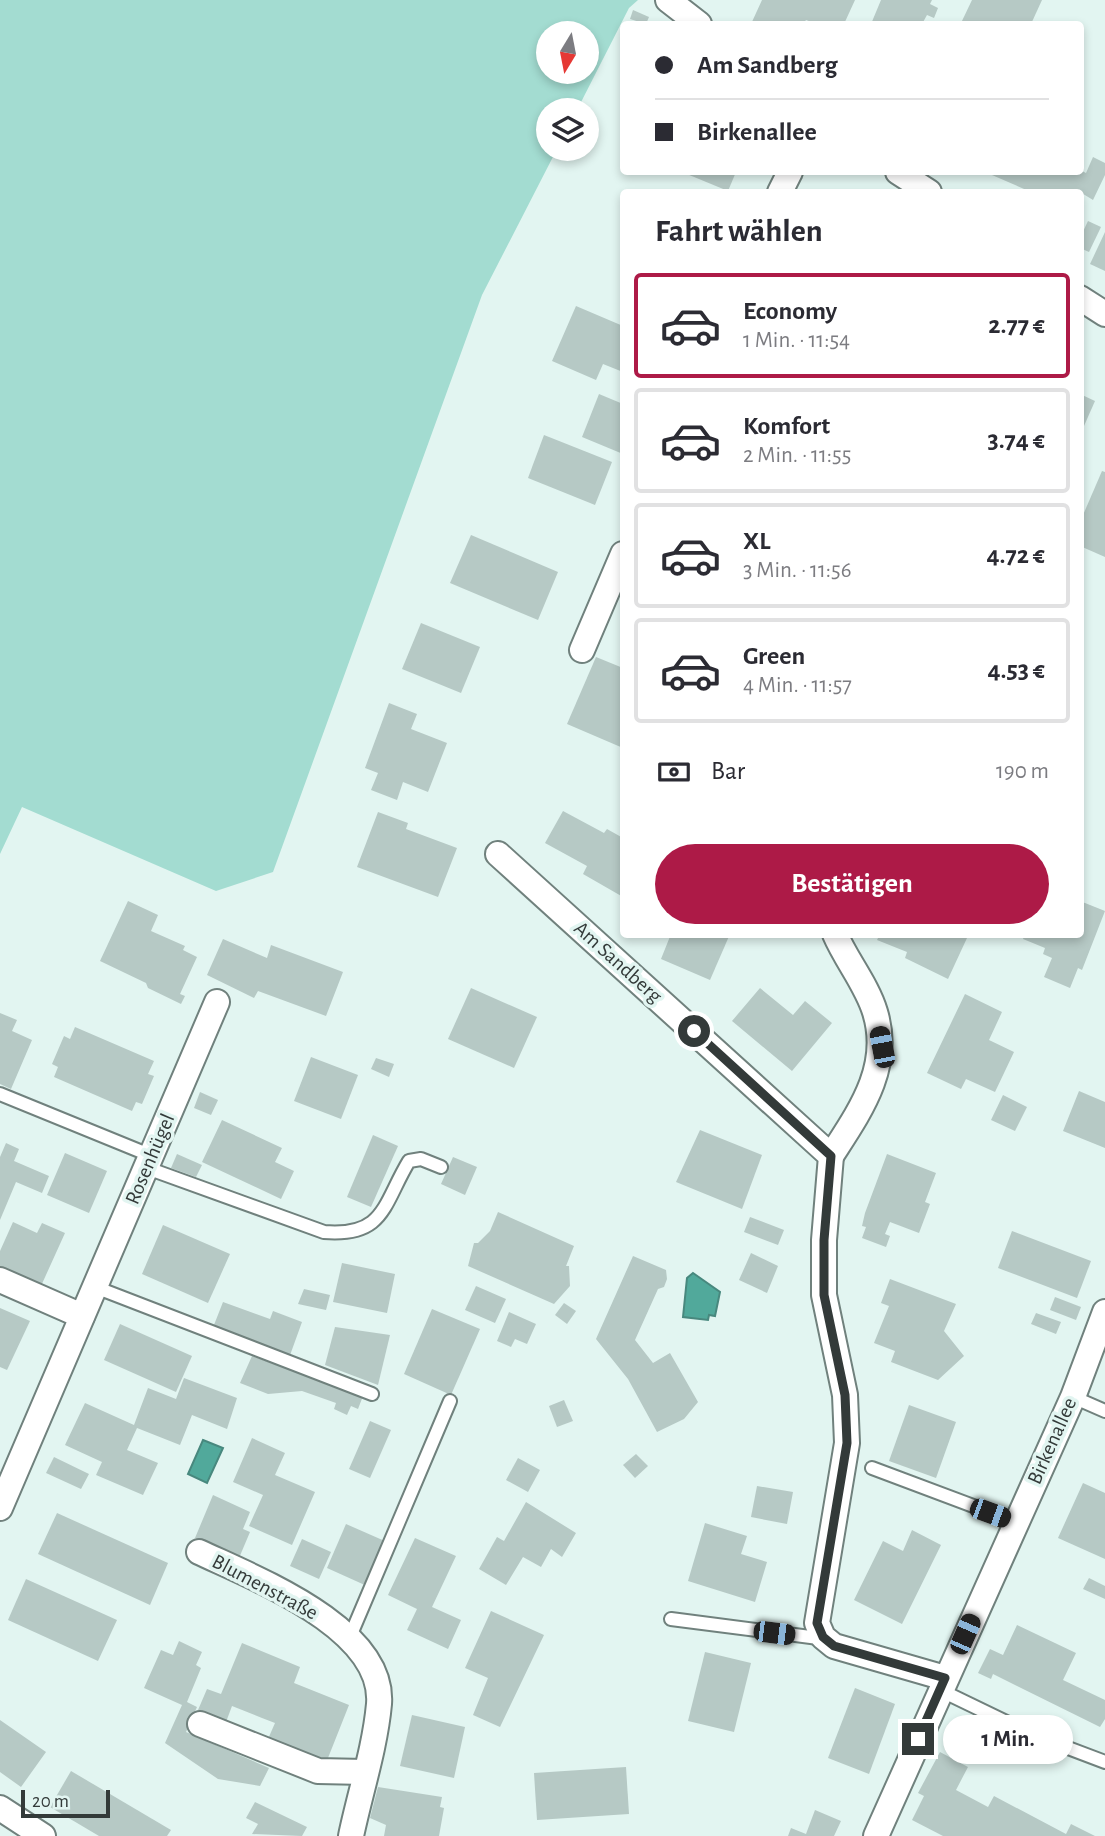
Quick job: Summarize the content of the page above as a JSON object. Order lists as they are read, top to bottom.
{
  "streets": {
    "street": [
      "Am Sandberg",
      "Rosenhügel",
      "Birkenallee",
      "Blumenstraße"
    ]
  },
  "scale_bar": "20 m",
  "north": "bottom",
  "page": {
    "banner": ["Am Sandberg", "Birkenallee"],
    "heading": "Fahrt wählen",
    "list": [
      {
        "name": "Economy",
        "note": "1 Min. · 11:54",
        "value": "2.77 €"
      },
      {
        "name": "Komfort",
        "note": "2 Min. · 11:55",
        "value": "3.74 €"
      },
      {
        "name": "XL",
        "note": "3 Min. · 11:56",
        "value": "4.72 €"
      },
      {
        "name": "Green",
        "note": "4 Min. · 11:57",
        "value": "4.53 €"
      }
    ],
    "pay": ["Bar", "190 m"],
    "buttons": "Bestätigen",
    "bubble": "1 Min.",
    "scale": "20 m"
  }
}
